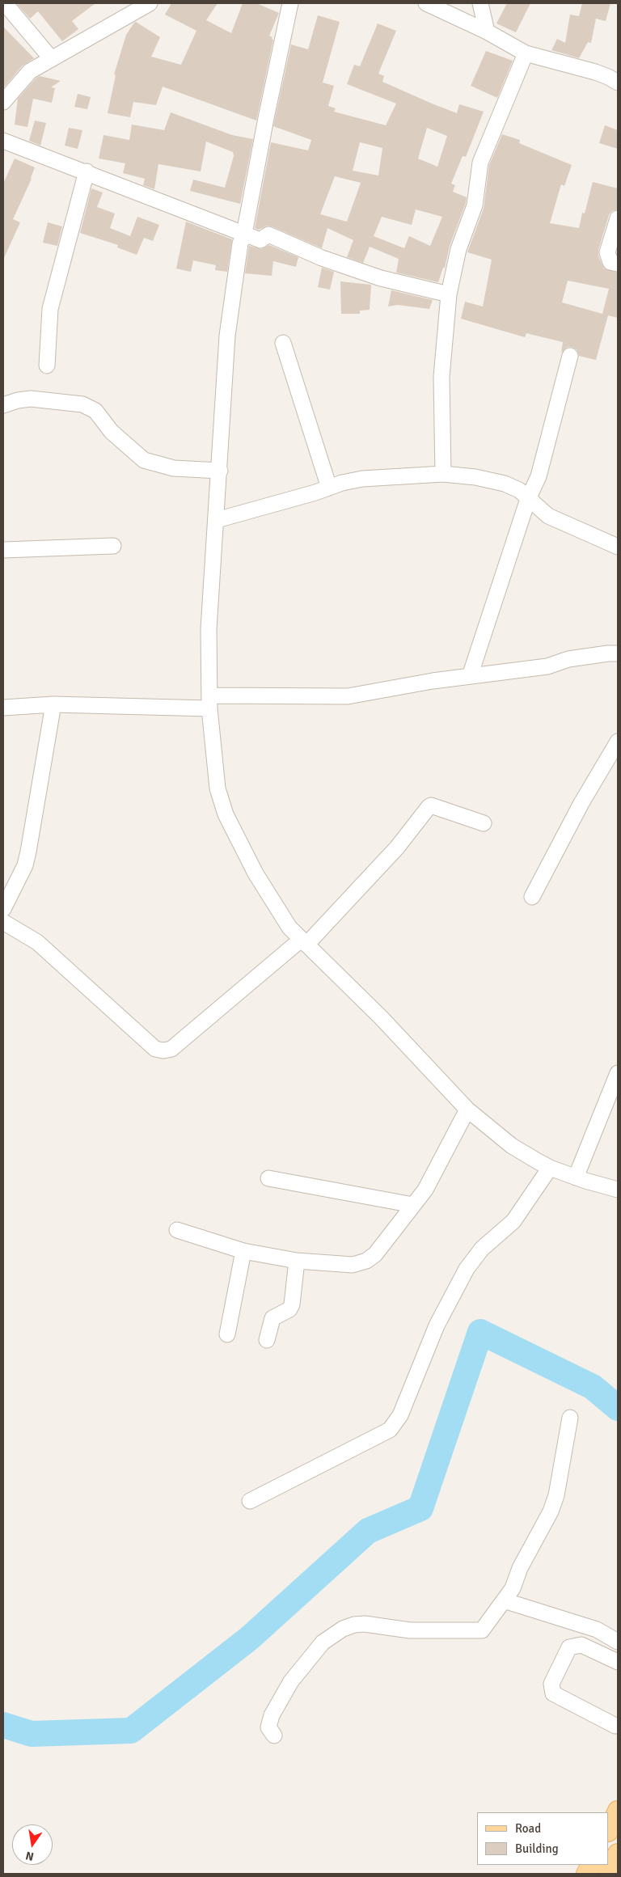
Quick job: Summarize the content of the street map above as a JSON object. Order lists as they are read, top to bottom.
{
  "legend": ["Road", "Building"],
  "north": "bottom"
}
